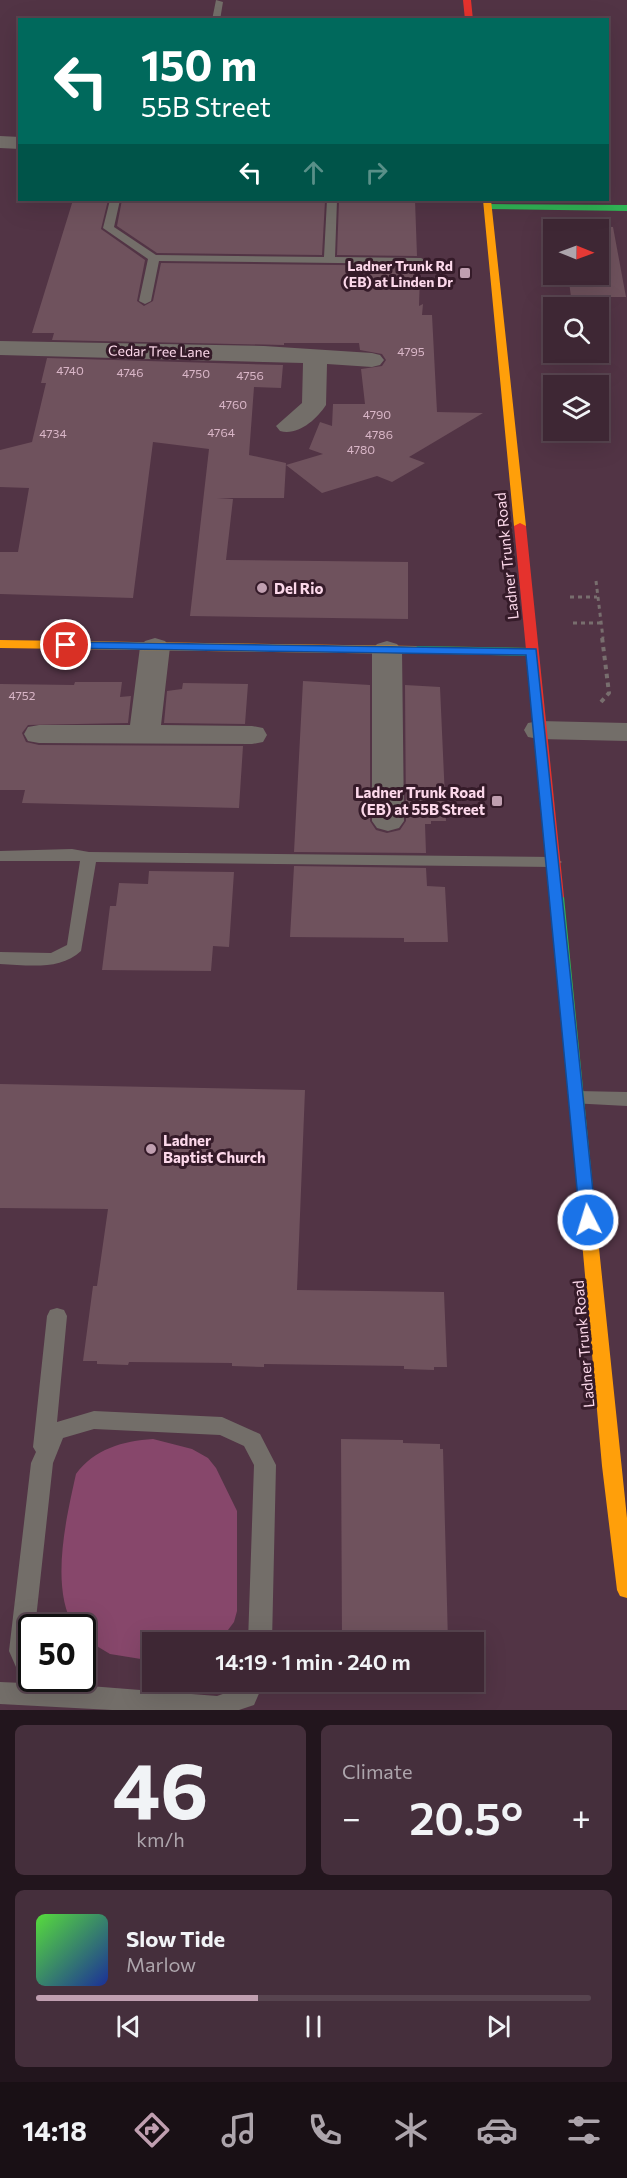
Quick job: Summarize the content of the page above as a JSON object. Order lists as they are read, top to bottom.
{
  "streets": {
    "main road": ["Ladner Trunk Road"],
    "street": ["Cedar Tree Lane"]
  },
  "places": {
    "transit": ["Ladner Trunk Rd (EB) at Linden Dr", "Ladner Trunk Road (EB) at 55B Street"],
    "other": ["Del Rio", "Ladner Baptist Church"]
  },
  "house_numbers": [
    "4795",
    "4740",
    "4746",
    "4750",
    "4756",
    "4760",
    "4790",
    "4764",
    "4734",
    "4786",
    "4780",
    "4752"
  ],
  "north": "right",
  "page": {
    "turn": ["150 m", "55B Street"],
    "limit": "50",
    "trip": "14:19 · 1 min · 240 m",
    "tile": [
      ["46", "km/h"],
      "Climate"
    ],
    "heat": ["−", "20.5°", "+"],
    "song": ["Slow Tide", "Marlow"],
    "tabs": "14:18"
  }
}
